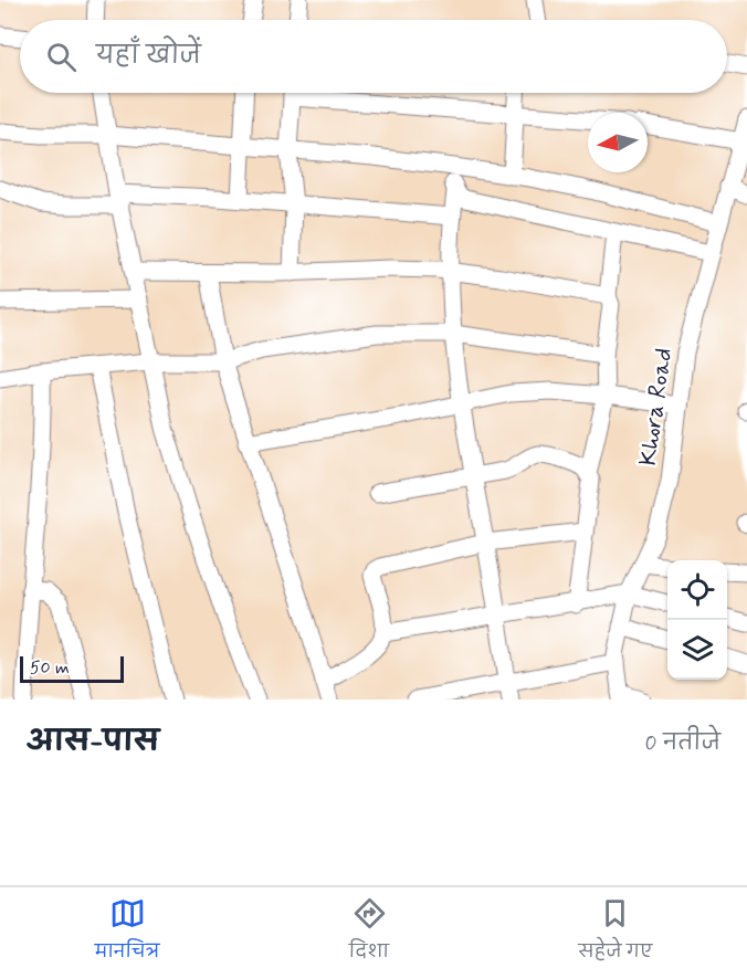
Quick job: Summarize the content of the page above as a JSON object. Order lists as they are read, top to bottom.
{
  "streets": {
    "street": ["Khora Road"]
  },
  "scale_bar": "50 m",
  "north": "left",
  "page": {
    "search": "यहाँ खोजें",
    "scale": "50 m",
    "heading": ["आस-पास", "0 नतीजे"],
    "nav": ["मानचित्र", "दिशा", "सहेजे गए"]
  }
}
